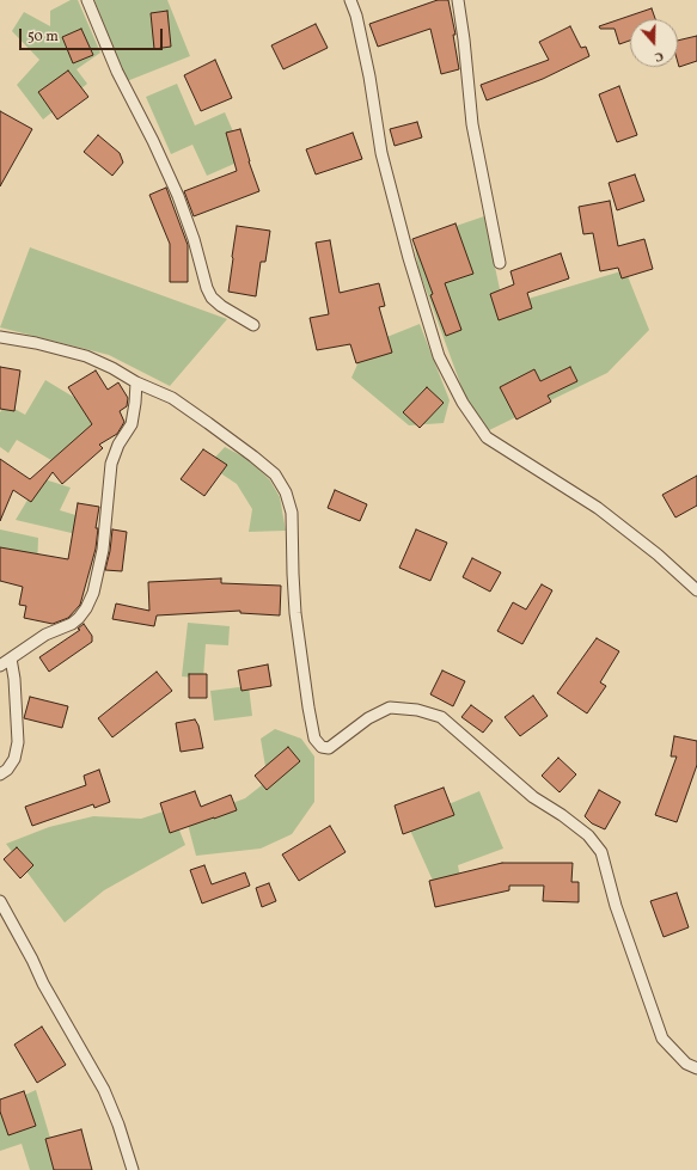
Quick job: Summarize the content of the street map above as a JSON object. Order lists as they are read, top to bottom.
{
  "scale_bar": "50 m",
  "north": "bottom"
}
